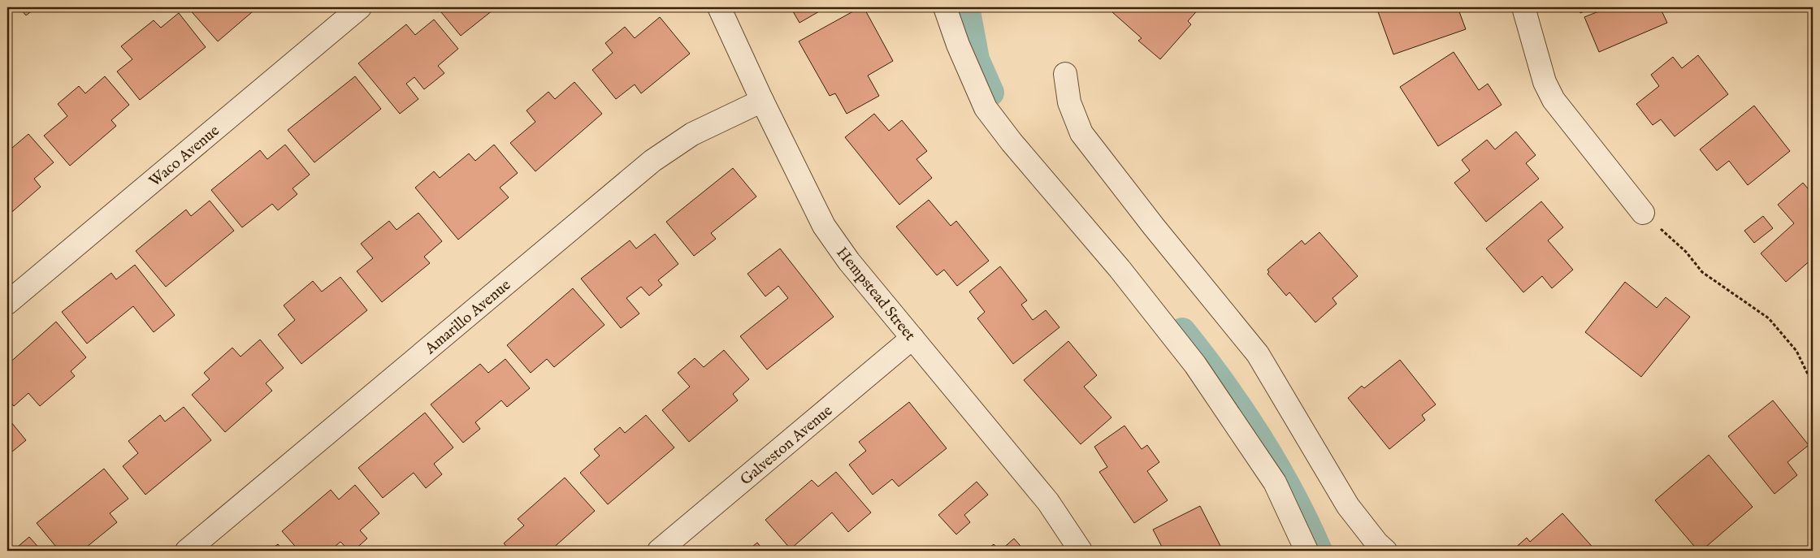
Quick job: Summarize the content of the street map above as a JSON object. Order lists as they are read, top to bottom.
{
  "streets": {
    "street": [
      "Waco Avenue",
      "Hempstead Street",
      "Amarillo Avenue",
      "Galveston Avenue"
    ]
  },
  "crossings": [
    ["Hempstead Street", "Amarillo Avenue"],
    ["Hempstead Street", "Galveston Avenue"]
  ]
}
